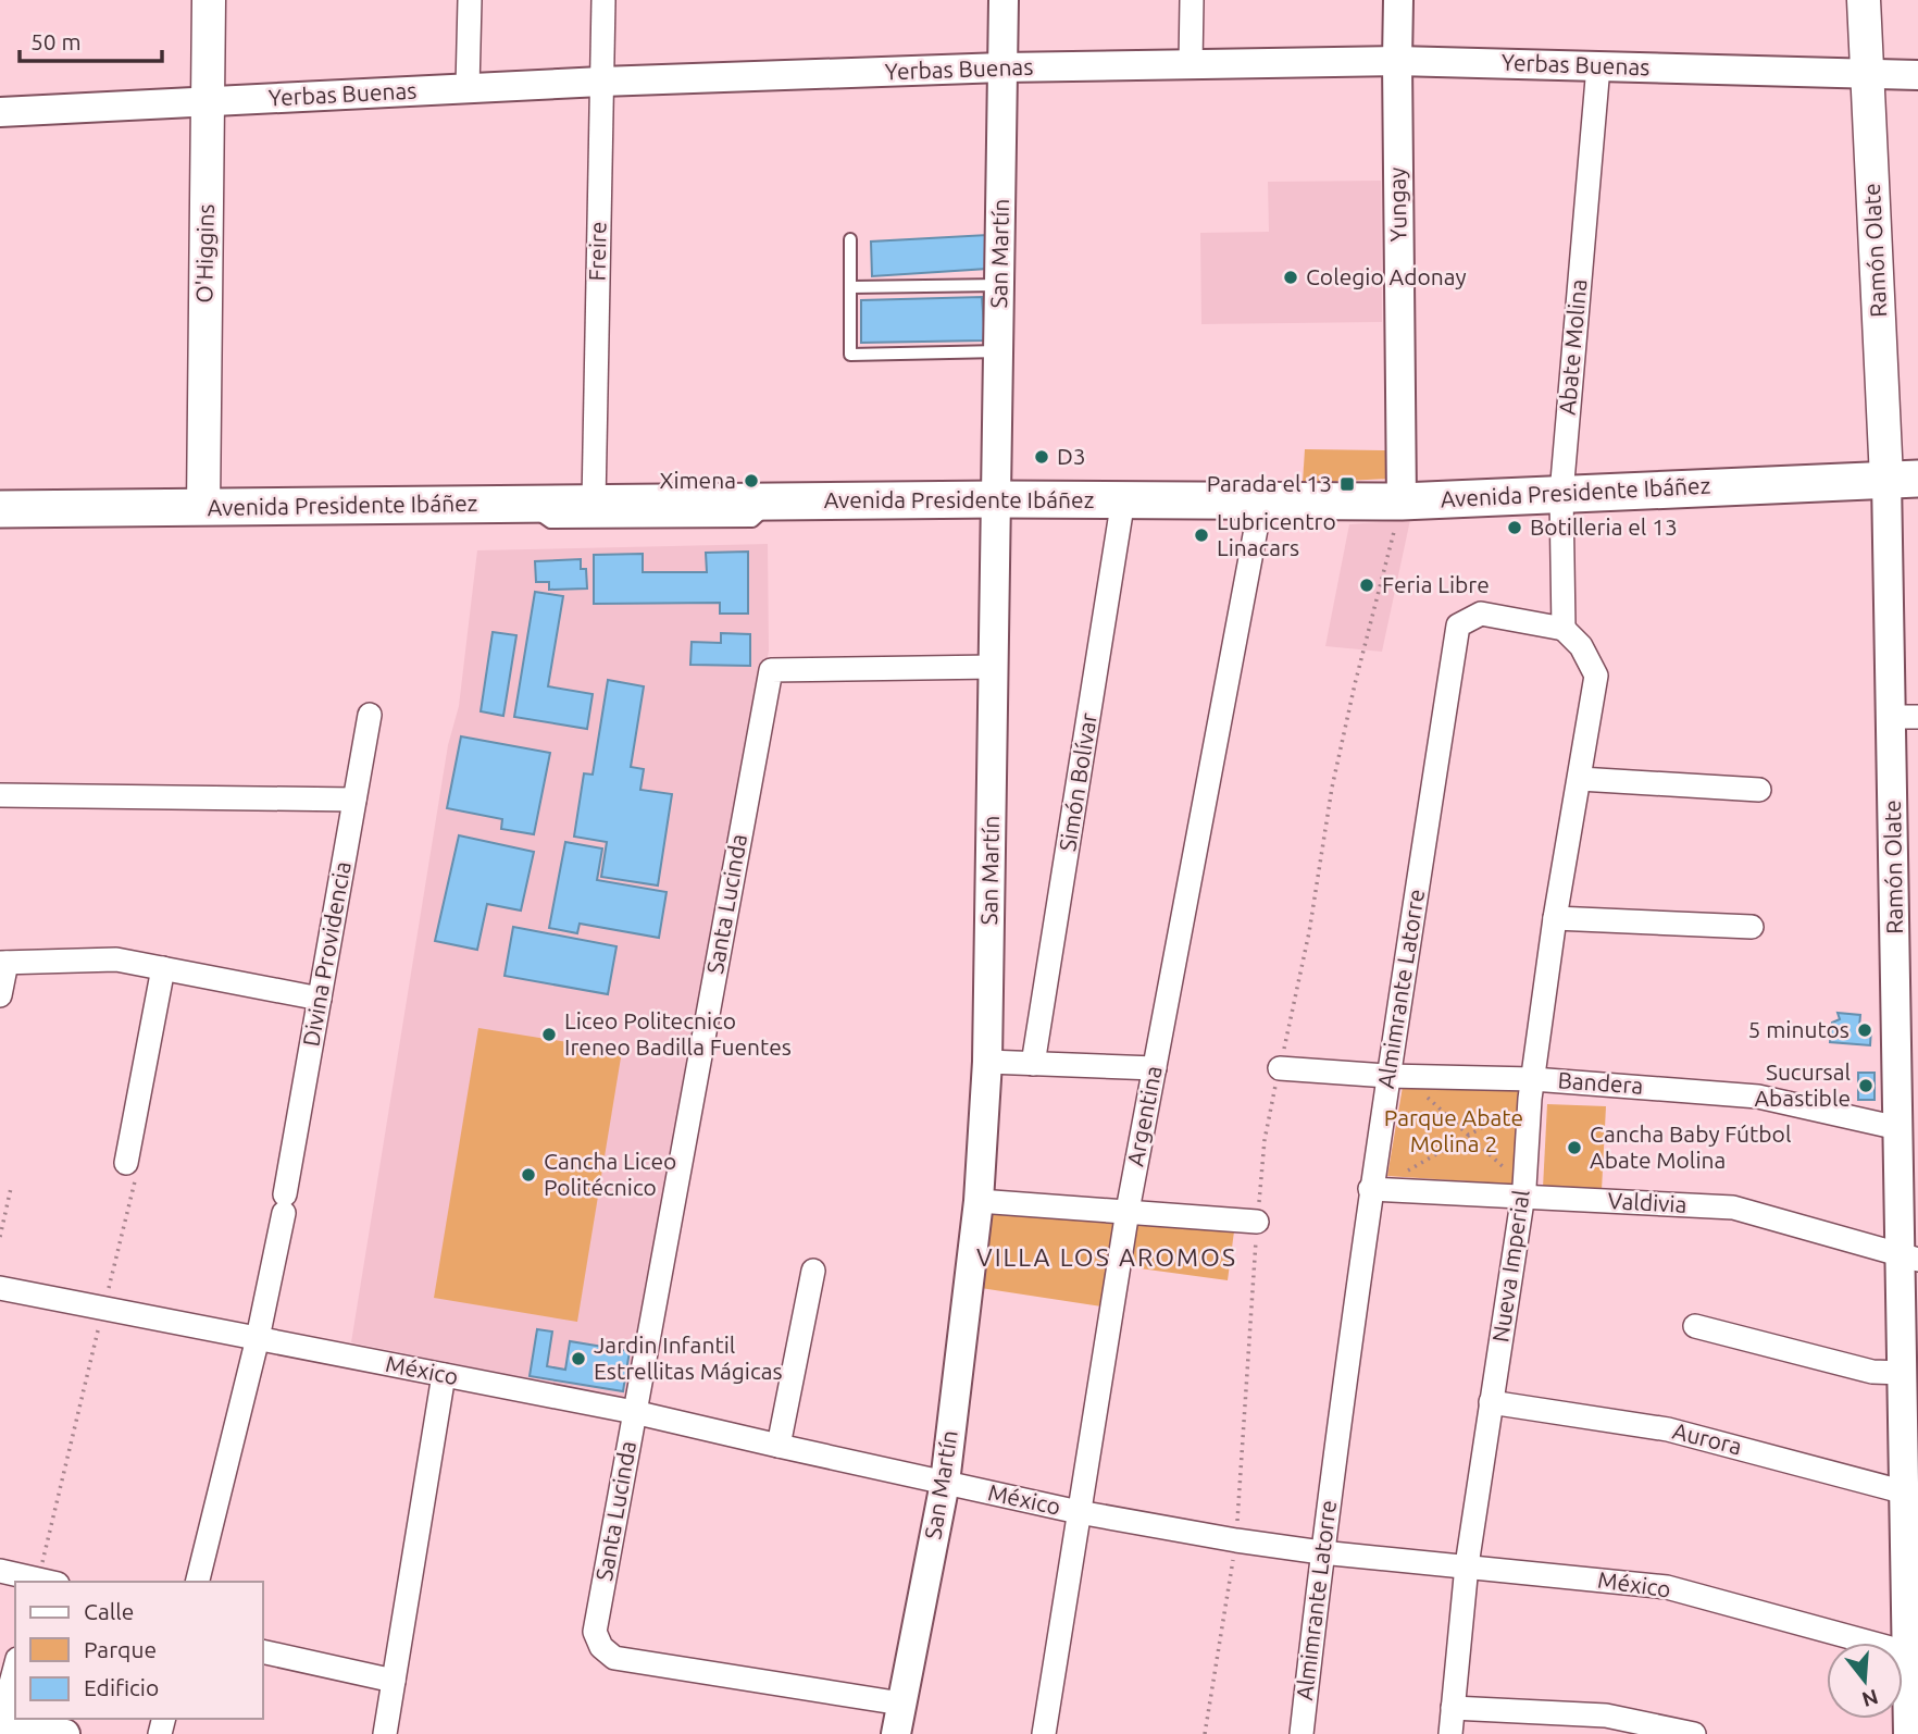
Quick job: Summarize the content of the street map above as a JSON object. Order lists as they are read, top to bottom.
{
  "streets": {
    "main road": ["Ramón Olate", "O'Higgins", "Avenida Presidente Ibáñez"],
    "street": [
      "Yerbas Buenas",
      "Yungay",
      "Freire",
      "San Martín",
      "Abate Molina",
      "Simón Bolívar",
      "Santa Lucinda",
      "Divina Providencia",
      "Almimrante Latorre",
      "Bandera",
      "Argentina",
      "Valdivia",
      "Nueva Imperial",
      "México",
      "Aurora"
    ]
  },
  "crossings": [
    ["Yerbas Buenas", "Yungay"],
    ["Yerbas Buenas", "Ramón Olate"],
    ["Yerbas Buenas", "Freire"],
    ["Yerbas Buenas", "O'Higgins"],
    ["Yerbas Buenas", "San Martín"],
    ["Yerbas Buenas", "Abate Molina"],
    ["Yungay", "Avenida Presidente Ibáñez"],
    ["Ramón Olate", "Avenida Presidente Ibáñez"],
    ["Ramón Olate", "Bandera"],
    ["Ramón Olate", "Valdivia"],
    ["Ramón Olate", "México"],
    ["Ramón Olate", "Aurora"],
    ["Freire", "Avenida Presidente Ibáñez"],
    ["O'Higgins", "Avenida Presidente Ibáñez"],
    ["San Martín", "Avenida Presidente Ibáñez"],
    ["San Martín", "Santa Lucinda"],
    ["San Martín", "México"],
    ["Abate Molina", "Avenida Presidente Ibáñez"],
    ["Abate Molina", "Almimrante Latorre"],
    ["Abate Molina", "Nueva Imperial"],
    ["Avenida Presidente Ibáñez", "Simón Bolívar"],
    ["Avenida Presidente Ibáñez", "Argentina"],
    ["Santa Lucinda", "México"],
    ["Divina Providencia", "México"],
    ["Almimrante Latorre", "Bandera"],
    ["Almimrante Latorre", "Valdivia"],
    ["Almimrante Latorre", "Nueva Imperial"],
    ["Almimrante Latorre", "México"],
    ["Bandera", "Nueva Imperial"],
    ["Argentina", "México"],
    ["Valdivia", "Nueva Imperial"],
    ["Nueva Imperial", "México"],
    ["Nueva Imperial", "Aurora"]
  ],
  "districts": ["VILLA LOS AROMOS"],
  "parks": ["Parque Abate Molina 2"],
  "places": {
    "other": [
      "Colegio Adonay",
      "D3",
      "Ximena",
      "Botilleria el 13",
      "Lubricentro Linacars",
      "Feria Libre",
      "5 minutos",
      "Liceo Politecnico Ireneo Badilla Fuentes",
      "Sucursal Abastible",
      "Cancha Baby Fútbol Abate Molina",
      "Cancha Liceo Politécnico",
      "Jardin Infantil Estrellitas Mágicas"
    ],
    "transit": ["Parada el 13"]
  },
  "legend": ["Calle", "Parque", "Edificio"],
  "scale_bar": "50 m",
  "north": "bottom"
}
